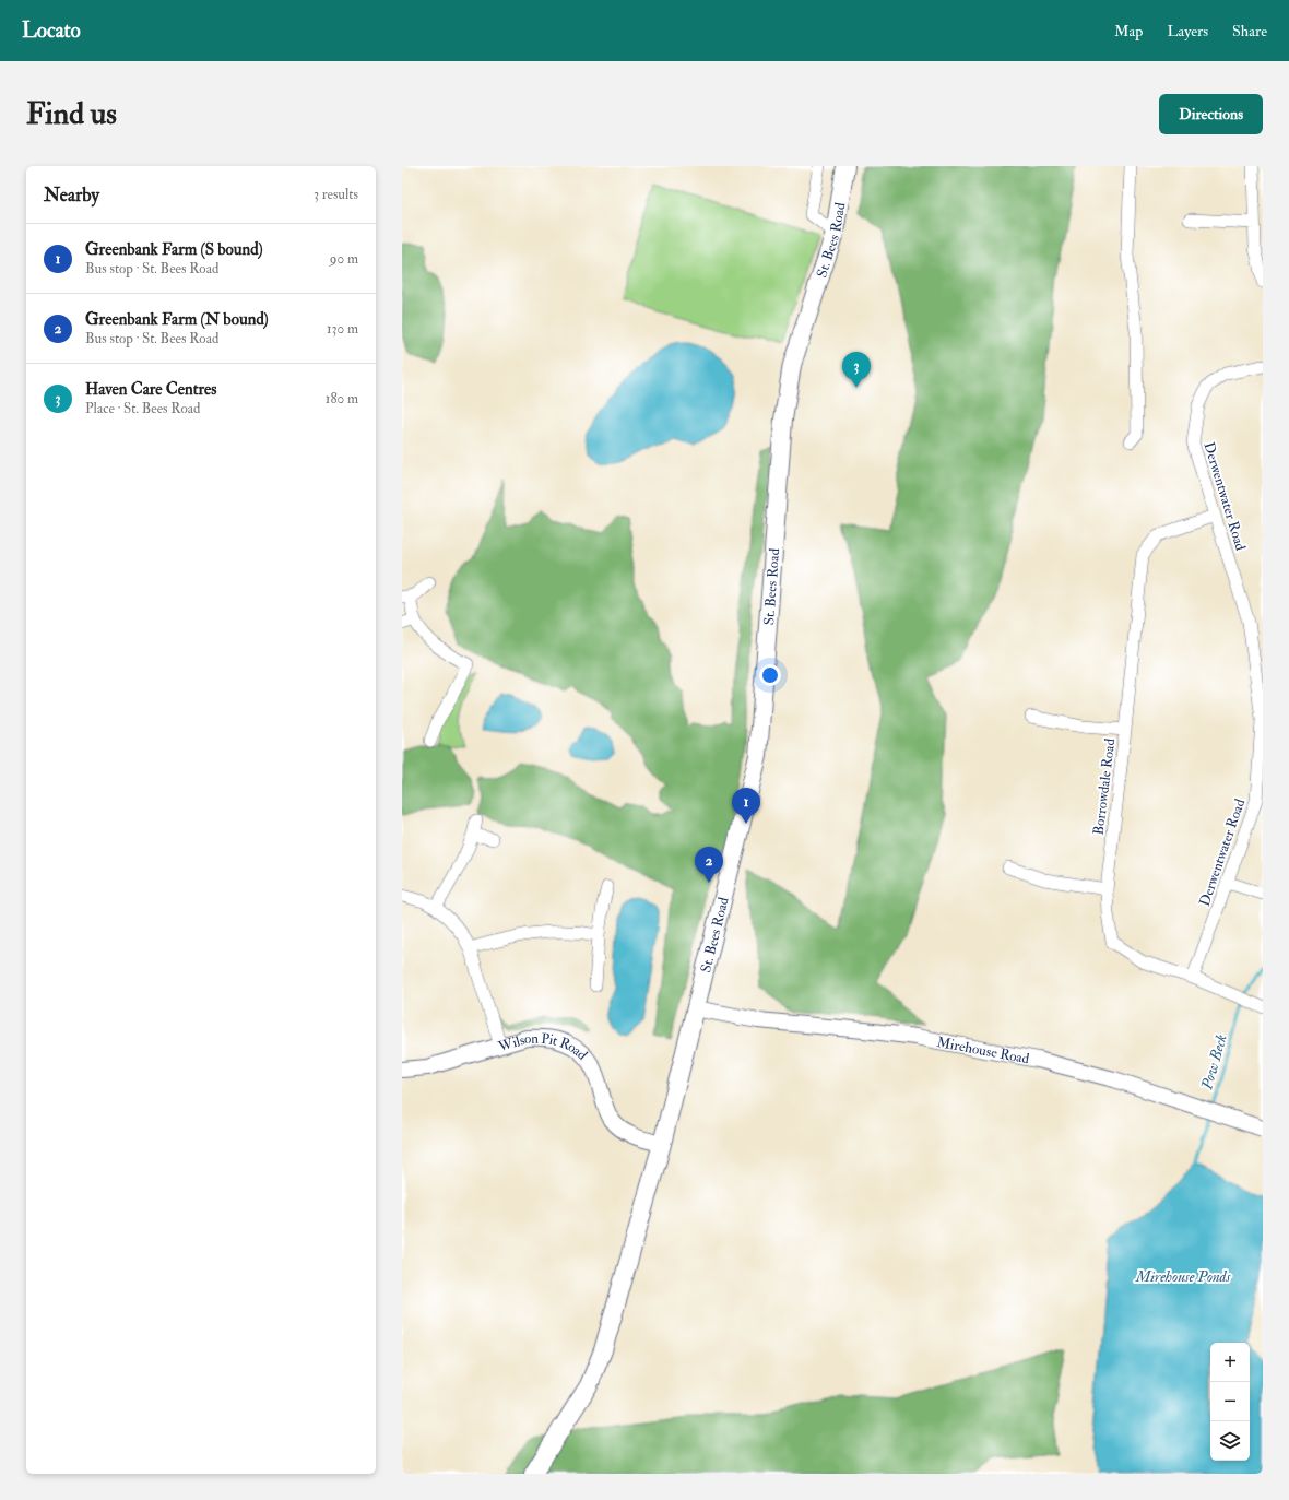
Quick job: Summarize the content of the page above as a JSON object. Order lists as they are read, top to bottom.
{
  "streets": {
    "main road": ["St. Bees Road"],
    "street": [
      "Derwentwater Road",
      "Borrowdale Road",
      "Mirehouse Road",
      "Wilson Pit Road"
    ]
  },
  "crossings": [
    ["St. Bees Road", "Mirehouse Road"],
    ["St. Bees Road", "Wilson Pit Road"],
    ["Derwentwater Road", "Borrowdale Road"]
  ],
  "water": ["Pow Beck", "Mirehouse Ponds"],
  "page": {
    "header": "Locato",
    "nav": ["Map", "Layers", "Share"],
    "buttons": "Directions",
    "title": "Find us",
    "heading": ["Nearby", "3 results"],
    "list": [
      {
        "mark": "1",
        "name": "Greenbank Farm (S bound)",
        "note": "Bus stop · St. Bees Road",
        "value": "90 m"
      },
      {
        "mark": "2",
        "name": "Greenbank Farm (N bound)",
        "note": "Bus stop · St. Bees Road",
        "value": "130 m"
      },
      {
        "mark": "3",
        "name": "Haven Care Centres",
        "note": "Place · St. Bees Road",
        "value": "180 m"
      }
    ],
    "pins": ["3", "1", "2"],
    "map_buttons": ["+", "−"]
  }
}
